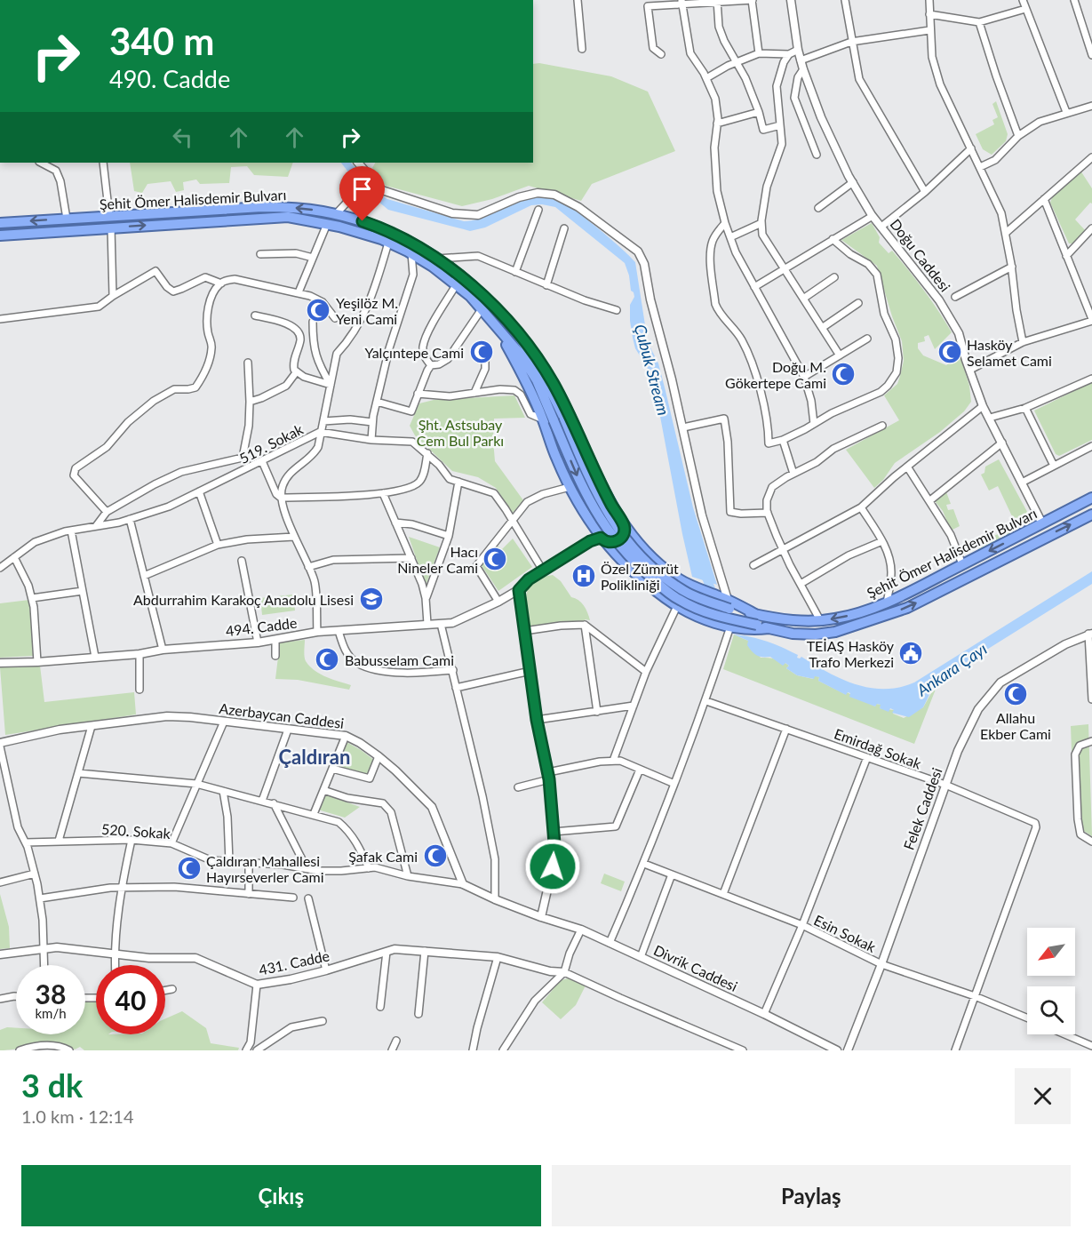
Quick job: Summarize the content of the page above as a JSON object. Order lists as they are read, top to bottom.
{
  "streets": {
    "highway": ["Şehit Ömer Halisdemir Bulvarı"],
    "street": [
      "Doğu Caddesi",
      "519. Sokak",
      "494. Cadde",
      "Azerbaycan Caddesi",
      "Emirdağ Sokak",
      "Felek Caddesi",
      "520. Sokak",
      "Esin Sokak",
      "431. Cadde",
      "Divrik Caddesi"
    ]
  },
  "crossings": [
    ["Şehit Ömer Halisdemir Bulvarı", "Doğu Caddesi"],
    ["Şehit Ömer Halisdemir Bulvarı", "494. Cadde"],
    ["519. Sokak", "494. Cadde"],
    ["Azerbaycan Caddesi", "520. Sokak"],
    ["Emirdağ Sokak", "Felek Caddesi"],
    ["Emirdağ Sokak", "Esin Sokak"],
    ["Felek Caddesi", "Esin Sokak"]
  ],
  "districts": ["Çaldıran"],
  "water": ["Çubuk Stream", "Ankara Çayı"],
  "parks": ["Şht. Astsubay Cem Bul Parkı"],
  "places": {
    "mosque": [
      "Yeşilöz M. Yeni Cami",
      "Yalçıntepe Cami",
      "Hasköy Selamet Cami",
      "Doğu M. Gökertepe Cami",
      "Hacı Nineler Cami",
      "Babusselam Cami",
      "Allahu Ekber Cami",
      "Şafak Cami",
      "Çaldıran Mahallesi Hayırseverler Cami"
    ],
    "hospital": ["Özel Zümrüt Polikliniği"],
    "school or university": ["Abdurrahim Karakoç Anadolu Lisesi"],
    "public building": ["TEİAŞ Hasköy Trafo Merkezi"]
  },
  "north": "bottom left",
  "page": {
    "turn": ["340 m", "490. Cadde"],
    "speed": "38 km/h",
    "limit": "40",
    "heading": ["3 dk", "1.0 km · 12:14"],
    "buttons": ["Çıkış", "Paylaş"]
  }
}
